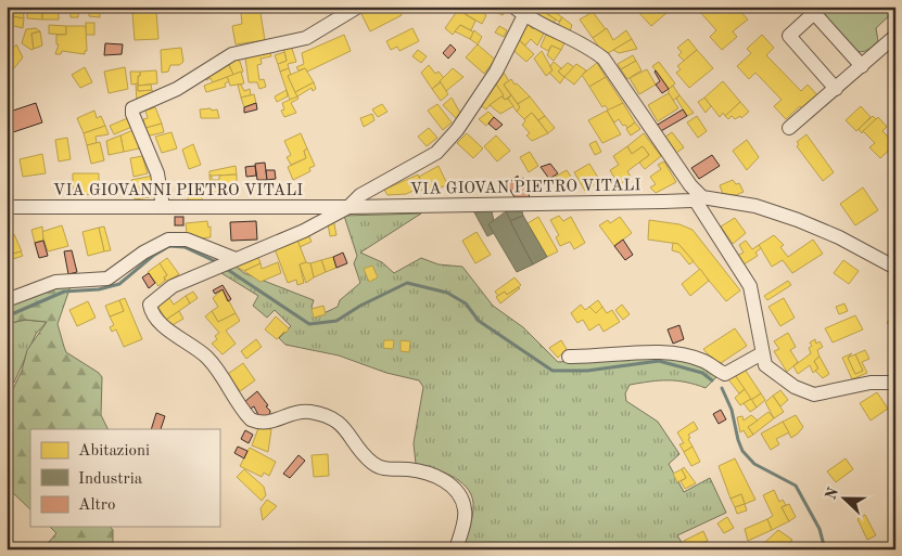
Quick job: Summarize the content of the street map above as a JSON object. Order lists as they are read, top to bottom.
{
  "streets": {
    "street": ["VIA GIOVAN PIETRO VITALI", "VIA GIOVANNI PIETRO VITALI"]
  },
  "crossings": [
    ["VIA GIOVAN PIETRO VITALI", "VIA GIOVANNI PIETRO VITALI"]
  ],
  "legend": ["Abitazioni", "Industria", "Altro"],
  "north": "left"
}
